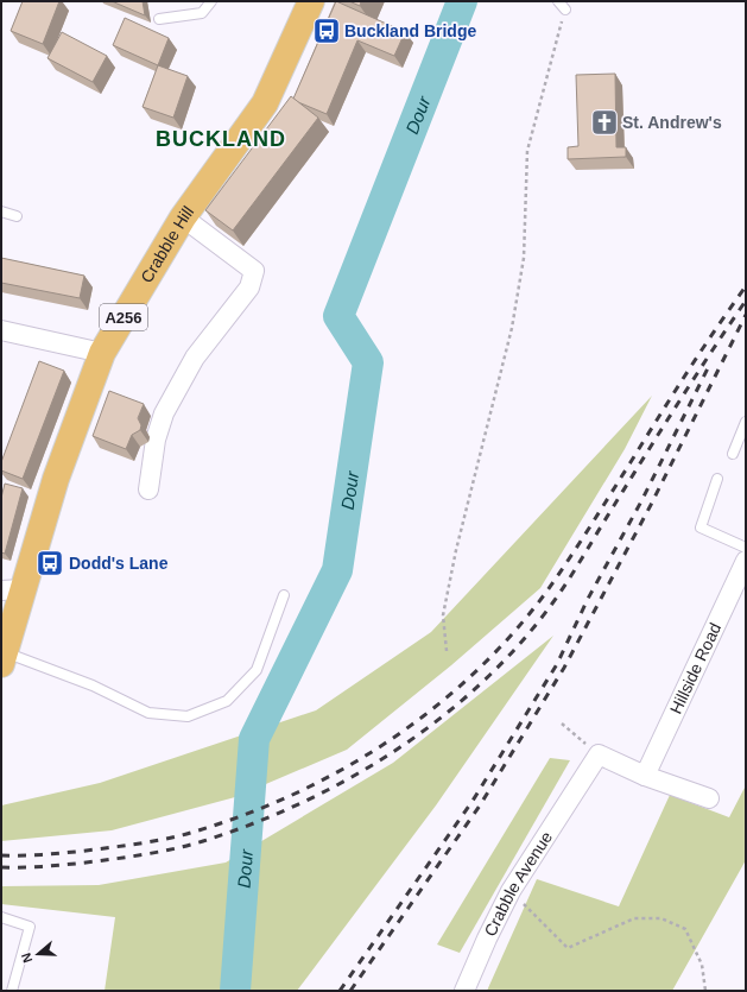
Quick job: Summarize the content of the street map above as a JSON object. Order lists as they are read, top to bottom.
{
  "streets": {
    "main road": ["Crabble Hill", "A256"],
    "street": ["Hillside Road", "Crabble Avenue"]
  },
  "districts": ["BUCKLAND"],
  "water": ["Dour"],
  "places": {
    "bus stop": ["Buckland Bridge", "Dodd's Lane"],
    "church": ["St. Andrew's"]
  },
  "north": "left"
}
